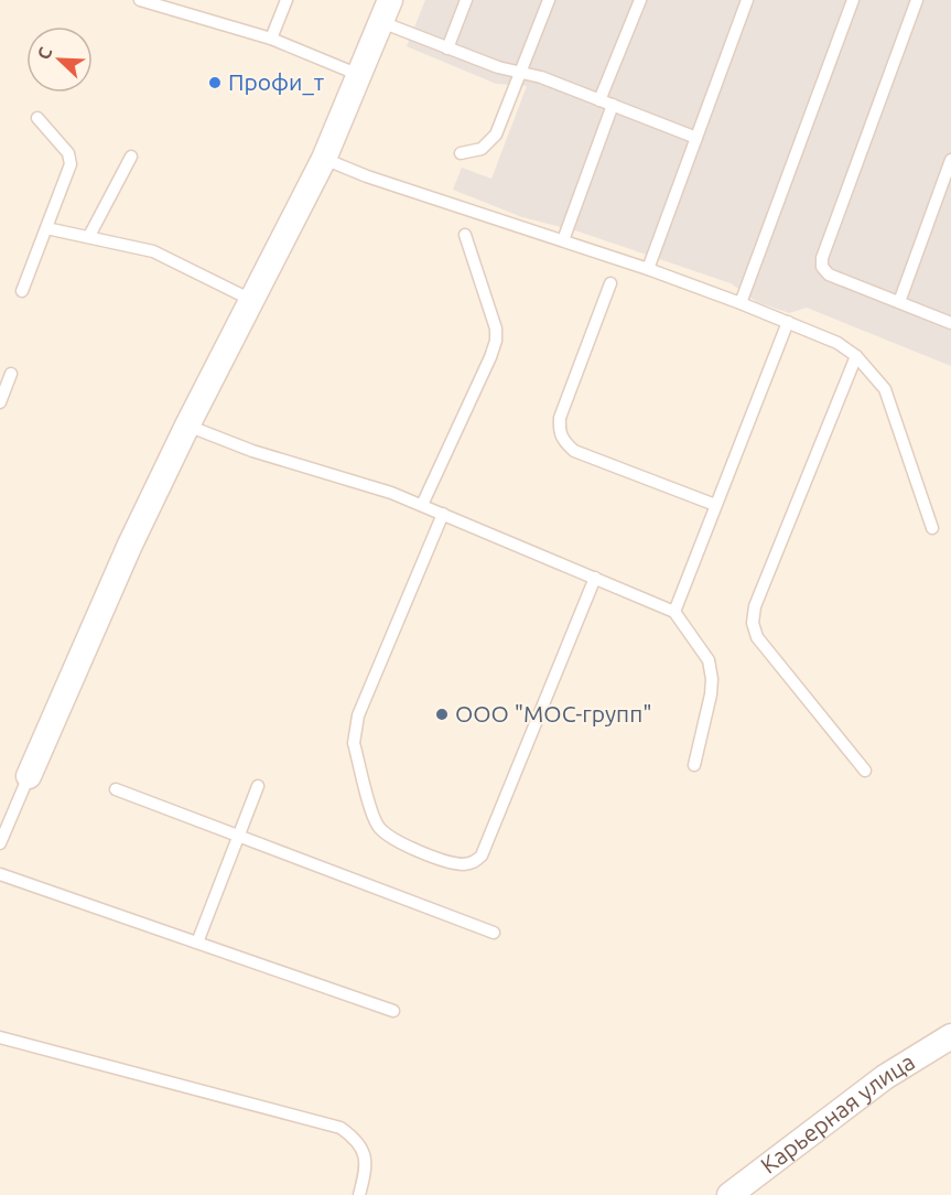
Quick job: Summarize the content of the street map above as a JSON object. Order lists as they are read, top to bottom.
{
  "streets": {
    "street": ["Карьерная улица"]
  },
  "places": ["Профи_т", "ООО \"МОС-групп\""],
  "north": "top left"
}
